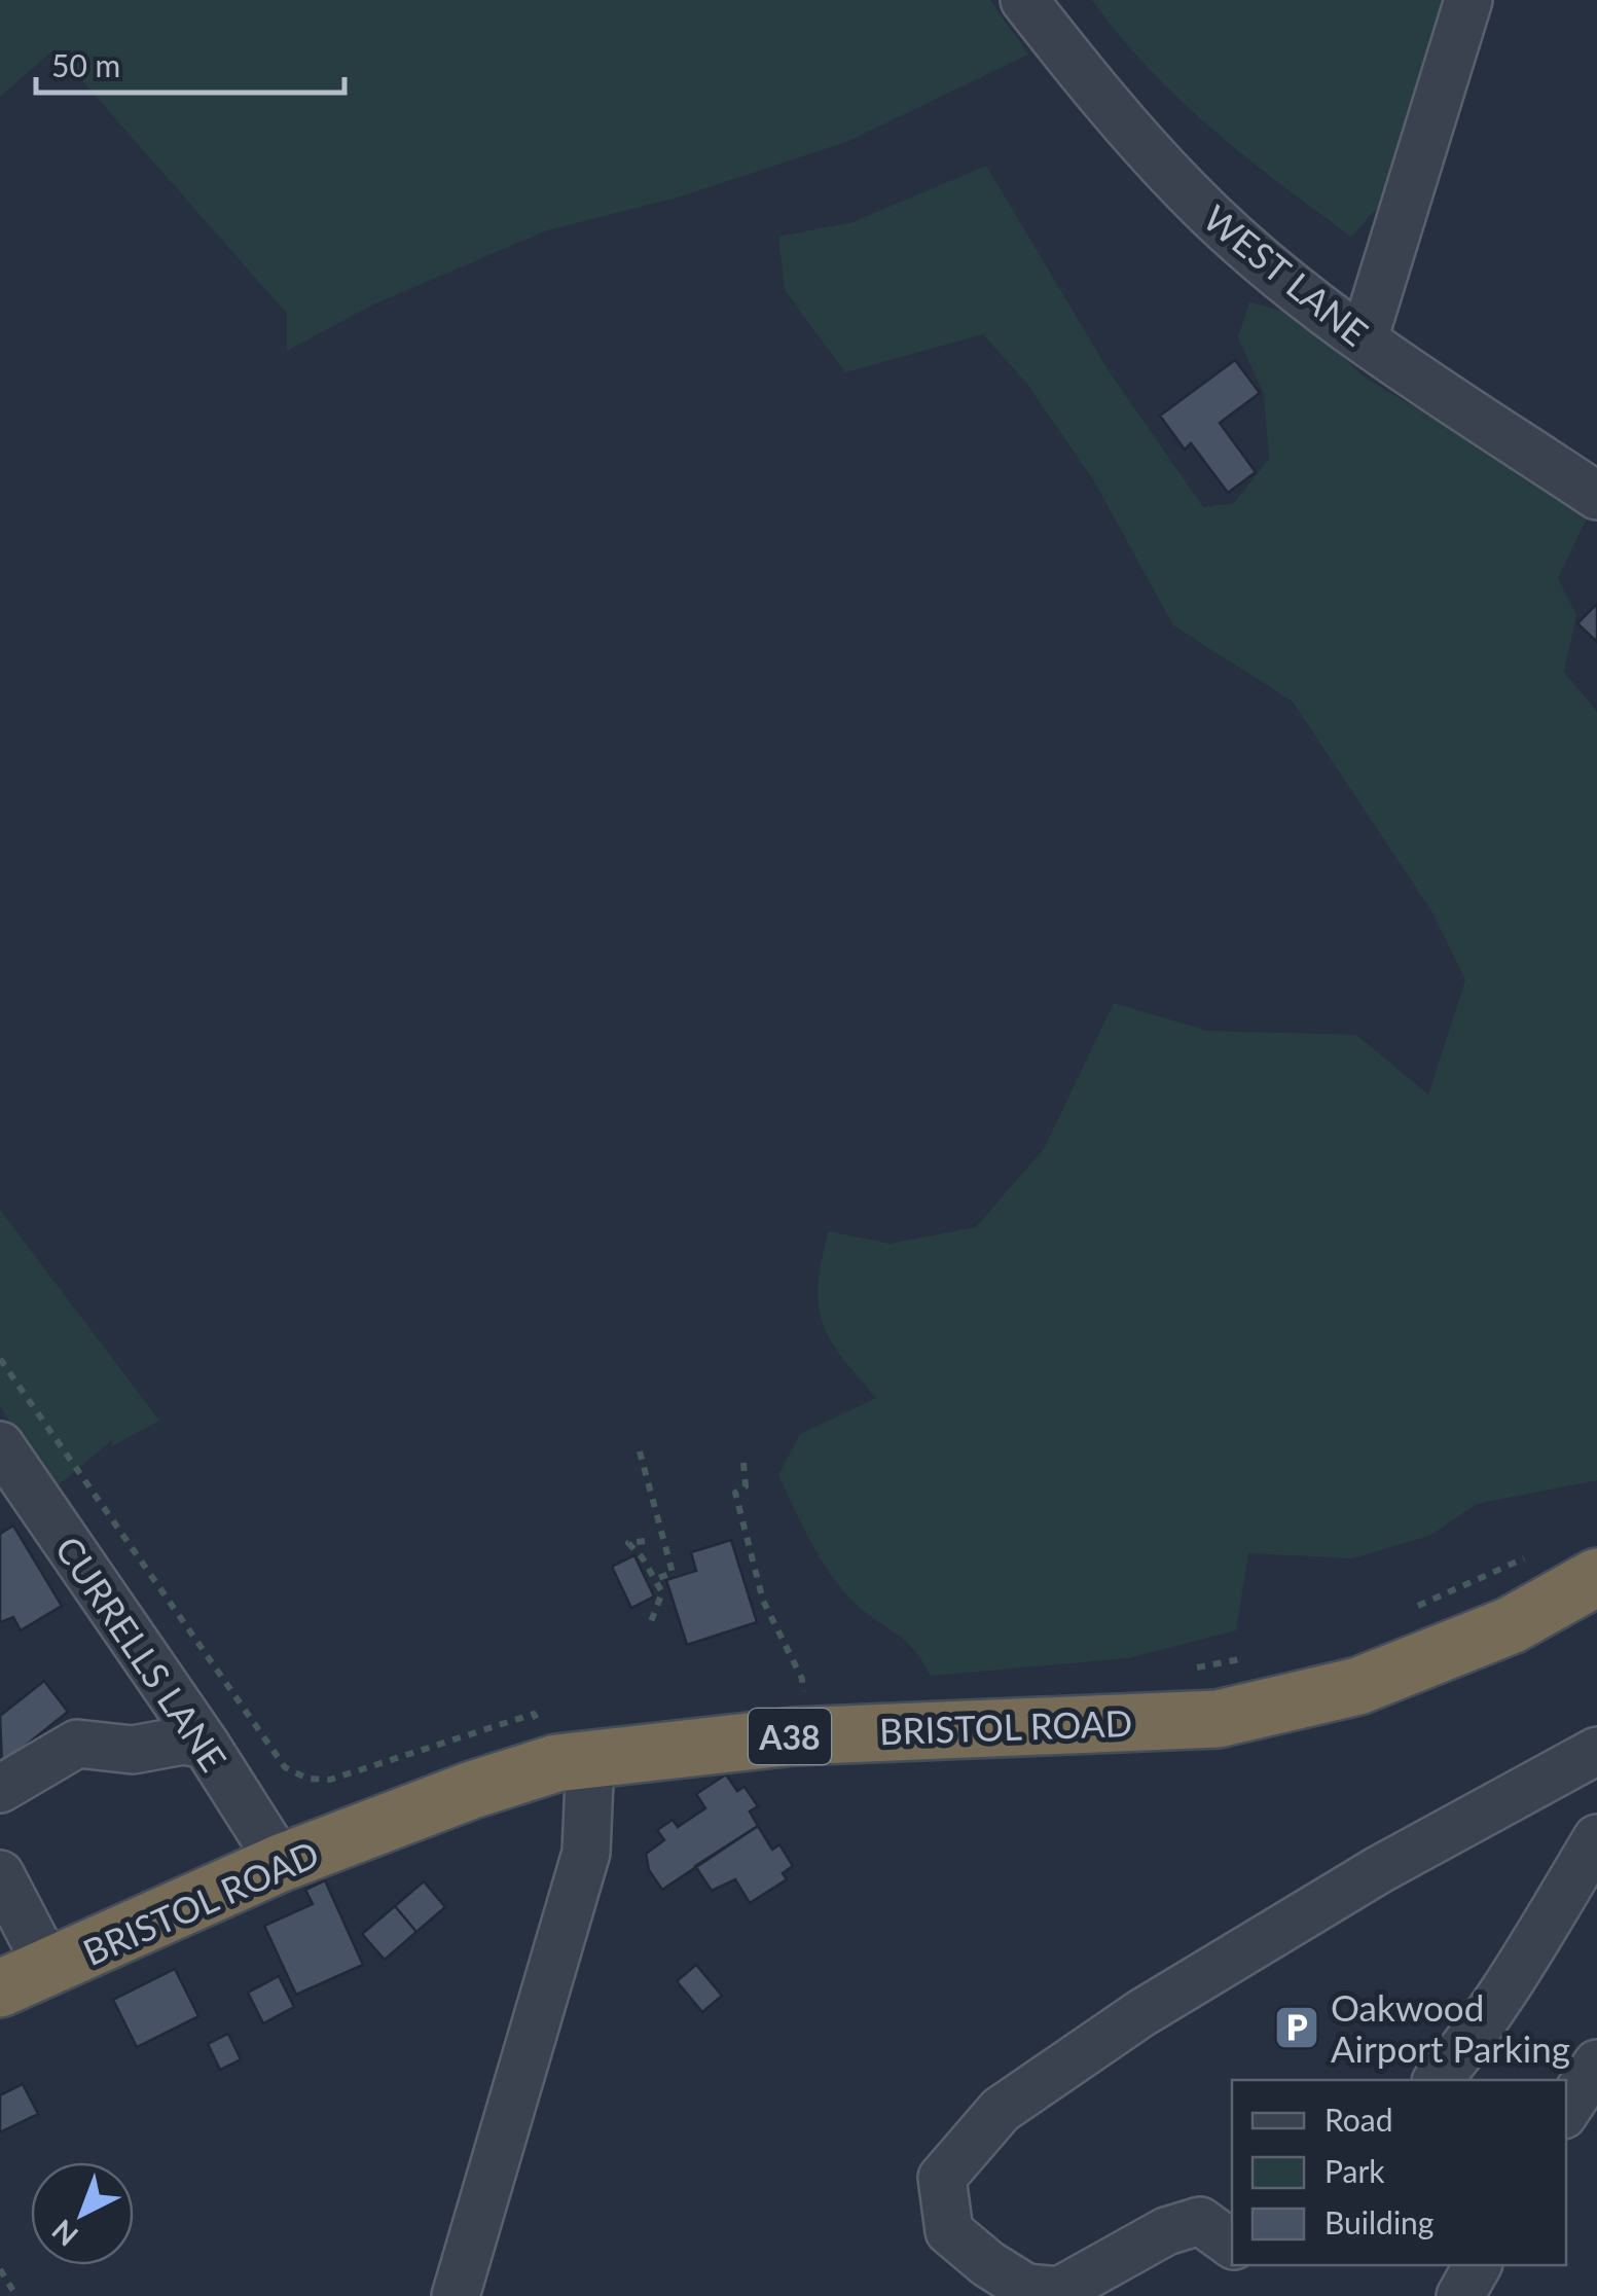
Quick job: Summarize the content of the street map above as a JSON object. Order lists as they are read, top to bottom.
{
  "streets": {
    "highway": ["BRISTOL ROAD", "A38"],
    "street": ["WEST LANE", "CURRELLS LANE"]
  },
  "crossings": [
    ["CURRELLS LANE", "BRISTOL ROAD"]
  ],
  "places": {
    "parking": ["Oakwood Airport Parking"]
  },
  "legend": ["Road", "Park", "Building"],
  "scale_bar": "50 m",
  "north": "bottom left"
}
